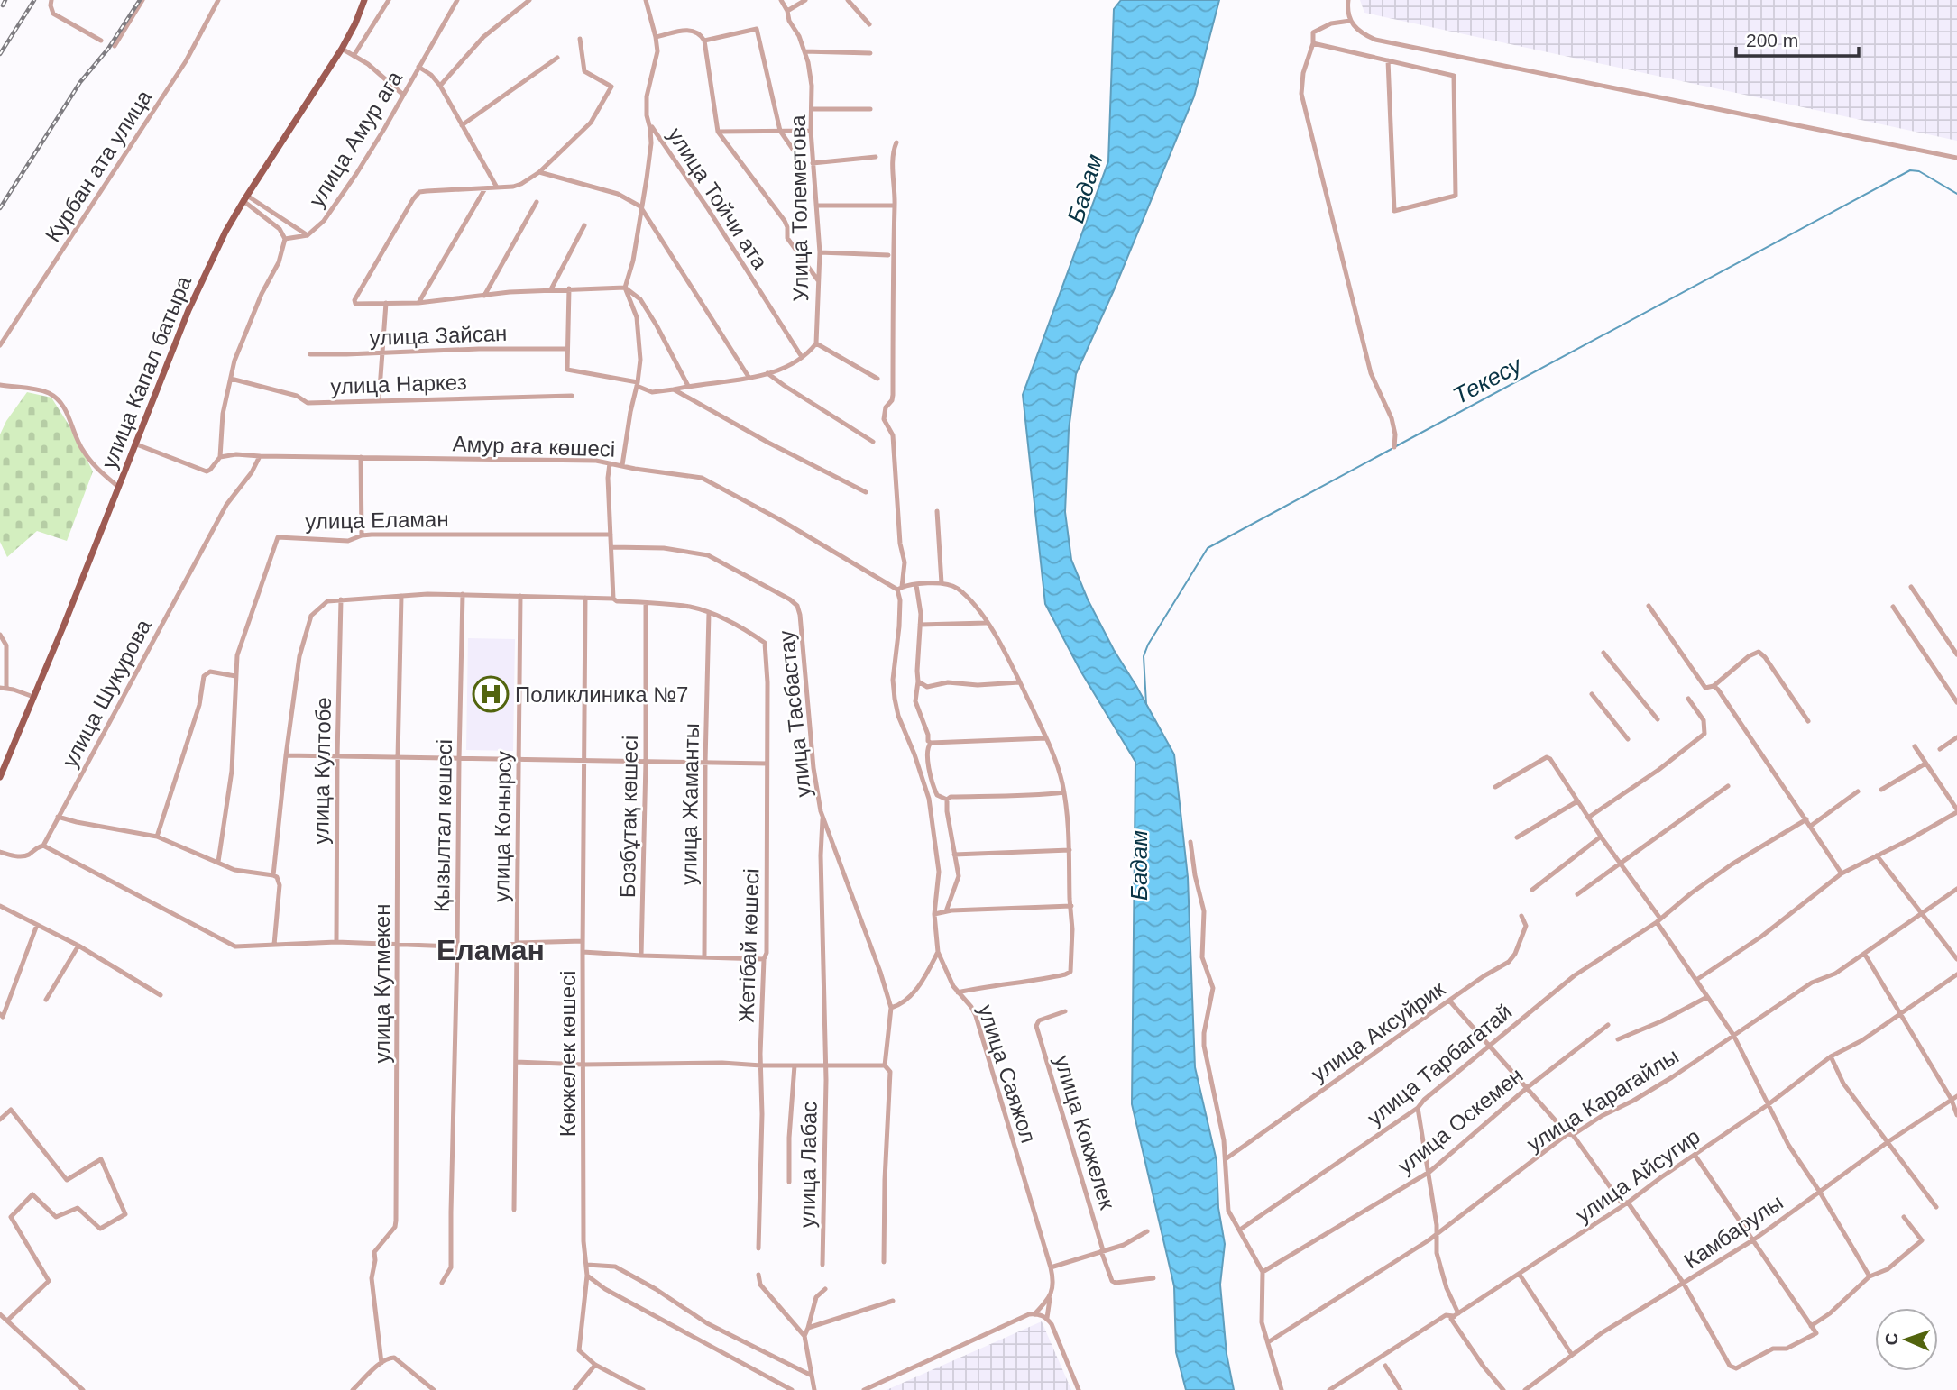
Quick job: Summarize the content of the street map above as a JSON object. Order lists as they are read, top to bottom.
{
  "streets": {
    "main road": ["улица Капал батыра"],
    "street": [
      "улица Амур ага",
      "Курбан ата улица",
      "улица Тойчи ата",
      "Улица Толеметова",
      "улица Зайсан",
      "улица Наркез",
      "Амур аға көшесі",
      "улица Еламан",
      "улица Шукурова",
      "улица Тасбастау",
      "улица Култобе",
      "улица Жаманты",
      "Бозбұтақ көшесі",
      "Қызылтал көшесі",
      "улица Конырсу",
      "Жетібай көшесі",
      "улица Кутмекен",
      "улица Аксуйрик",
      "Көкжелек көшесі",
      "улица Тарбагатай",
      "улица Саяжол",
      "улица Карагайлы",
      "улица Оскемен",
      "улица Кокжелек",
      "улица Лабас",
      "улица Айсугир",
      "Камбарулы"
    ]
  },
  "crossings": [
    ["Амур аға көшесі", "улица Шукурова"],
    ["Амур аға көшесі", "улица Саяжол"],
    ["улица Тасбастау", "улица Лабас"],
    ["улица Жаманты", "Жетібай көшесі"]
  ],
  "districts": ["Еламан"],
  "water": ["Бадам", "Текесу"],
  "places": {
    "hospital": ["Поликлиника №7"]
  },
  "scale_bar": "200 m",
  "north": "left"
}
